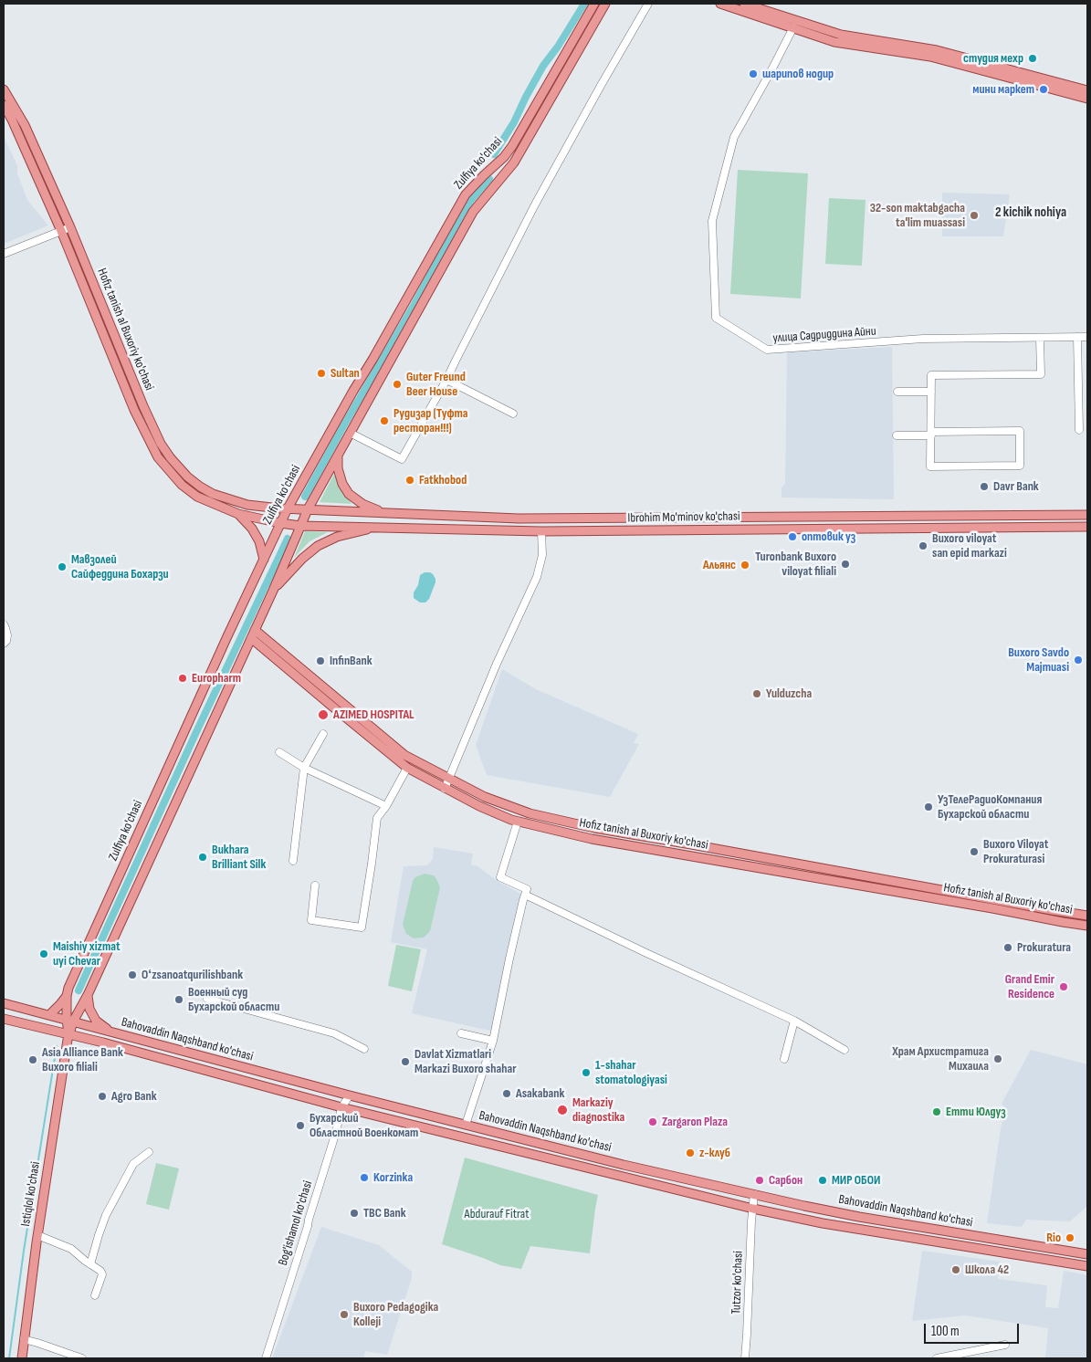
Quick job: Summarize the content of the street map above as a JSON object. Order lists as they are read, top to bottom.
{
  "streets": {
    "main road": [
      "Zulfiya ko'chasi",
      "Hofiz tanish al Buxoriy ko'chasi",
      "Ibrohim Mo'minov ko'chasi",
      "Bahovaddin Naqshband ko'chasi",
      "Istiqlol ko'chasi"
    ],
    "street": ["улица Садриддина Айни", "Bog'ishamol ko'chasi", "Tutzor ko'chasi"]
  },
  "crossings": [
    ["Zulfiya ko'chasi", "Hofiz tanish al Buxoriy ko'chasi"],
    ["Zulfiya ko'chasi", "Ibrohim Mo'minov ko'chasi"],
    ["Zulfiya ko'chasi", "Bahovaddin Naqshband ko'chasi"],
    ["Zulfiya ko'chasi", "Istiqlol ko'chasi"],
    ["Hofiz tanish al Buxoriy ko'chasi", "Ibrohim Mo'minov ko'chasi"],
    ["Bahovaddin Naqshband ko'chasi", "Istiqlol ko'chasi"],
    ["Bahovaddin Naqshband ko'chasi", "Bog'ishamol ko'chasi"],
    ["Bahovaddin Naqshband ko'chasi", "Tutzor ko'chasi"]
  ],
  "districts": ["2 kichik nohiya"],
  "parks": ["Abdurauf Fitrat"],
  "places": [
    "студия мехр",
    "шарипов нодир",
    "мини маркет",
    "32-son maktabgacha ta'lim muassasi",
    "Sultan",
    "Guter Freund Beer House",
    "Рудизар (Туфта ресторан!!!)",
    "Fatkhobod",
    "Davr Bank",
    "оптовик уз",
    "Buxoro viloyat san epid markazi",
    "Turonbank Buxoro viloyat filiali",
    "Альянс",
    "Мавзолей Сайфеддина Бохарзи",
    "Buxoro Savdo Majmuasi",
    "InfinBank",
    "Europharm",
    "Yulduzcha",
    "AZIMED HOSPITAL",
    "УзТелеРадиоКомпания Бухарской области",
    "Buxoro Viloyat Prokuraturasi",
    "Bukhara Brilliant Silk",
    "Prokuratura",
    "Maishiy xizmat uyi Chevar",
    "Oʻzsanoatqurilishbank",
    "Grand Emir Residence",
    "Военный суд Бухарской области",
    "Храм Архистратига Михаила",
    "Asia Alliance Bank Buxoro filiali",
    "Davlat Xizmatlari Markazi Buxoro shahar",
    "1-shahar stomatologiyasi",
    "Asakabank",
    "Agro Bank",
    "Markaziy diagnostika",
    "Етти Юлдуз",
    "Zargaron Plaza",
    "Бухарский Областной Военкомат",
    "z-клуб",
    "Korzinka",
    "Сарбон",
    "МИР ОБОИ",
    "TBC Bank",
    "Rio",
    "Школа 42",
    "Buxoro Pedagogika Kolleji"
  ],
  "scale_bar": "100 m"
}
